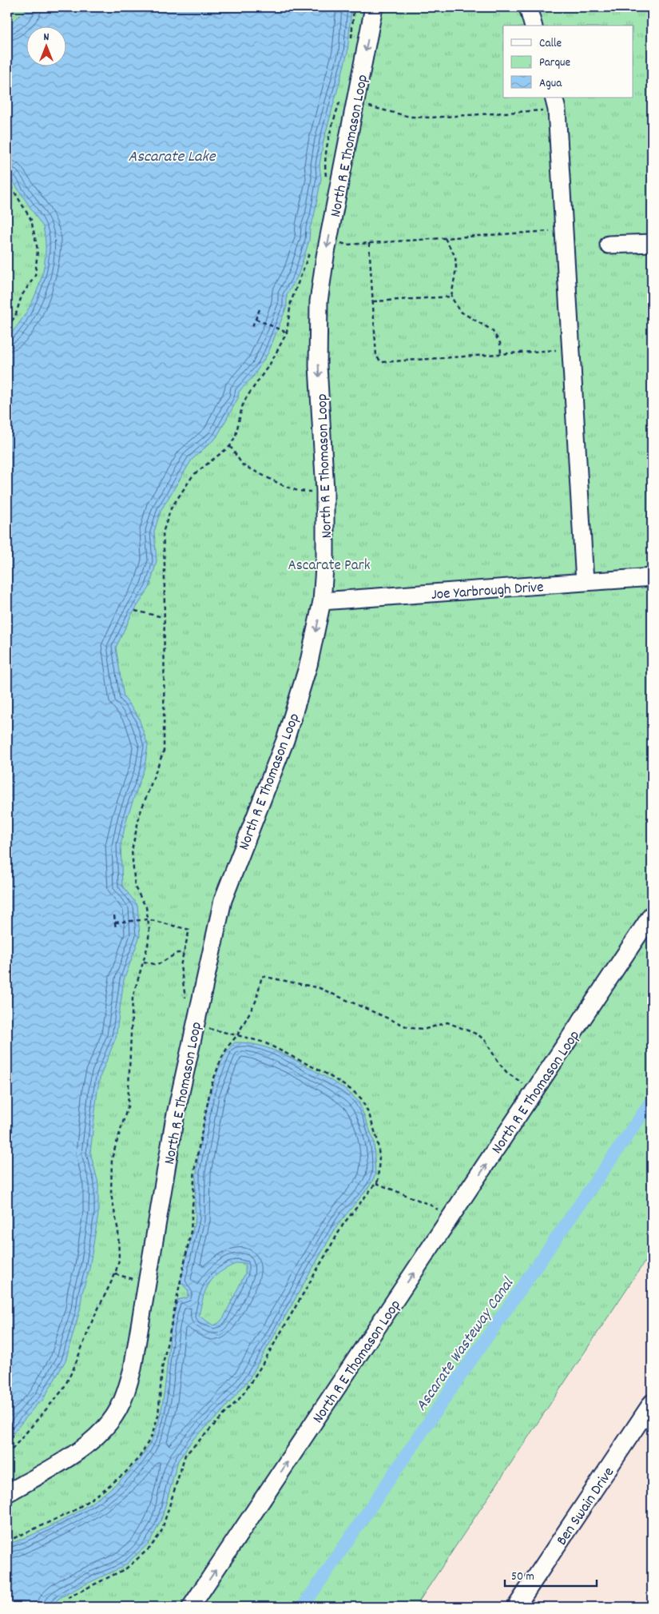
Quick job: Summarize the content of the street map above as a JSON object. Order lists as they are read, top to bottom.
{
  "streets": {
    "street": ["North R E Thomason Loop", "Joe Yarbrough Drive", "Ben Swain Drive"]
  },
  "crossings": [
    ["North R E Thomason Loop", "Joe Yarbrough Drive"]
  ],
  "water": ["Ascarate Lake", "Ascarate Wasteway Canal"],
  "parks": ["Ascarate Park"],
  "legend": ["Calle", "Parque", "Agua"],
  "scale_bar": "50 m",
  "north": "top"
}
